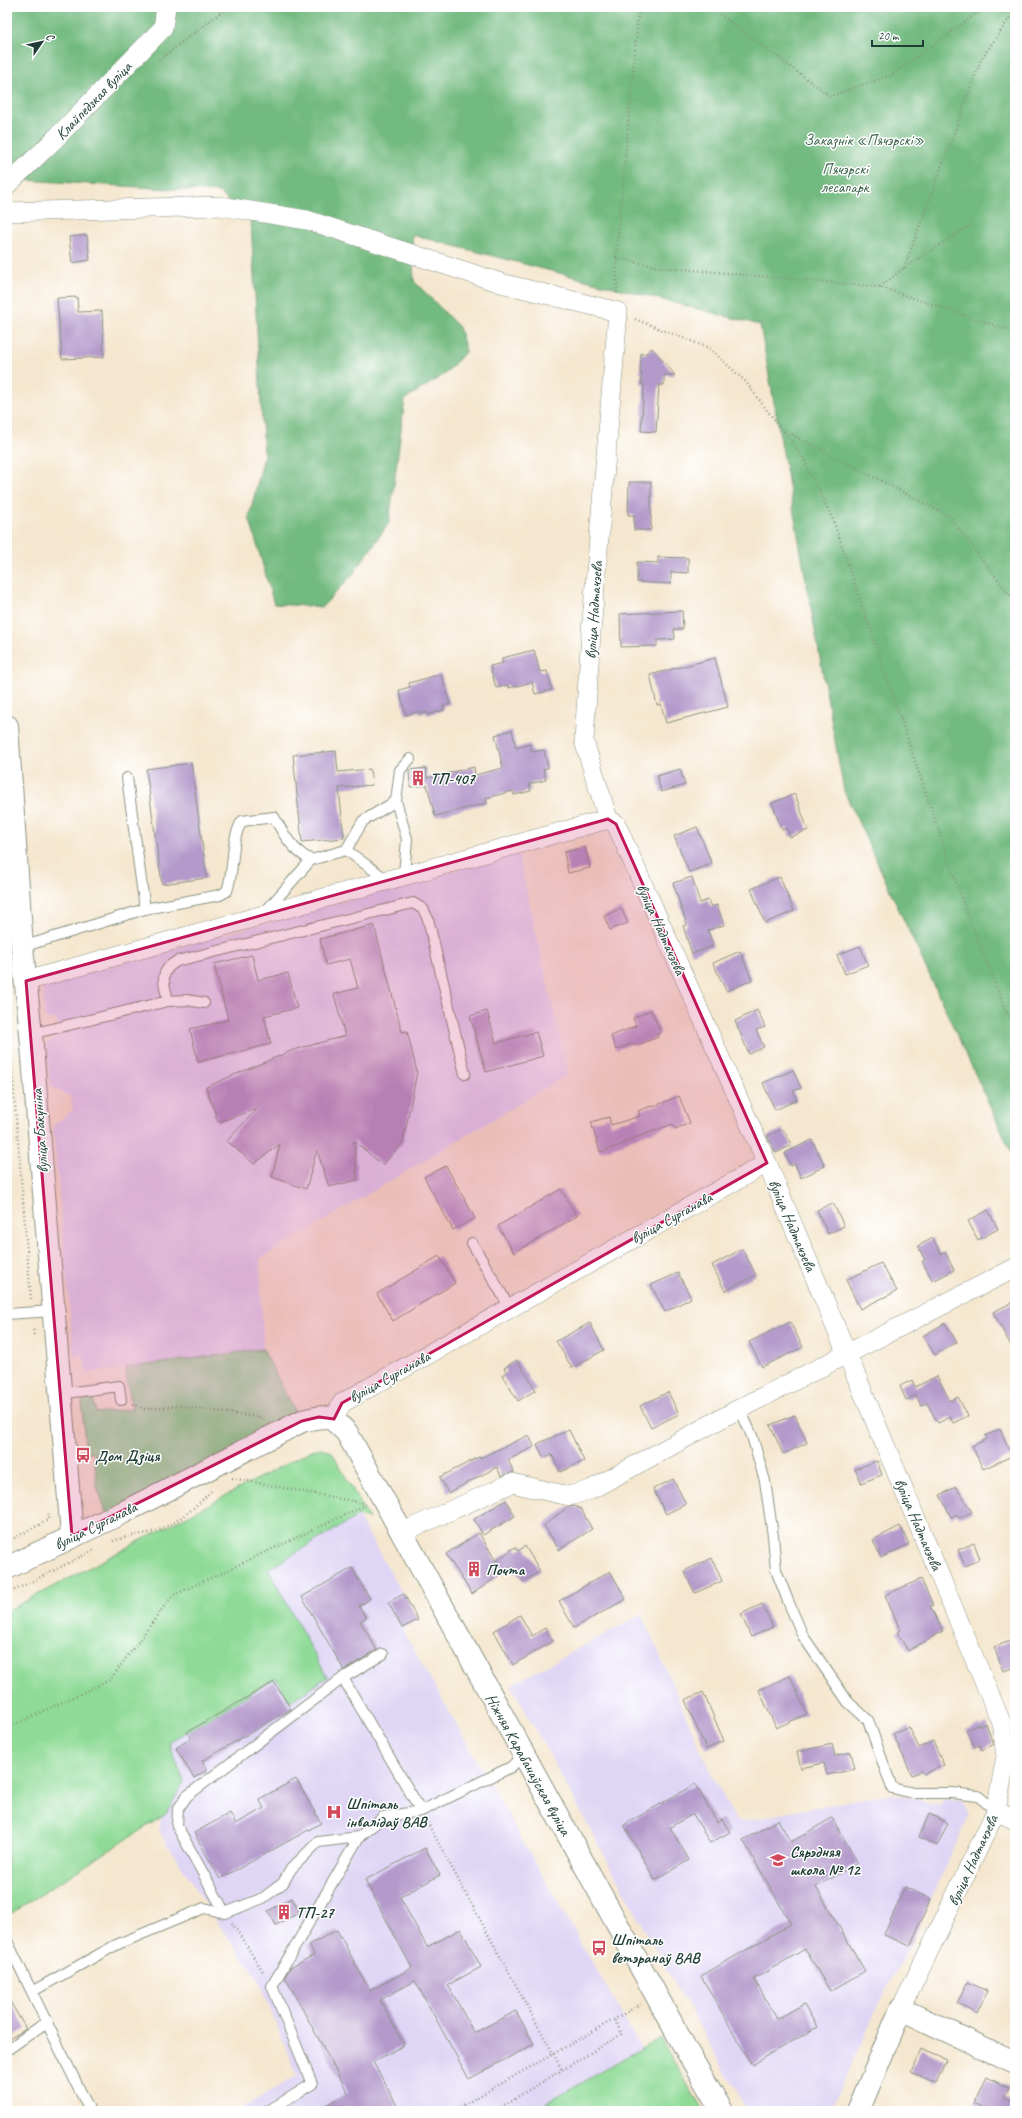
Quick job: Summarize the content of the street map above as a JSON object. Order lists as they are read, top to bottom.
{
  "streets": {
    "main road": [
      "вуліца Надтачэева",
      "вуліца Бакуніна",
      "вуліца Сурганава",
      "Ніжняя Карабанаўская вуліца"
    ],
    "street": ["Клайпедзкая вуліца"]
  },
  "crossings": [
    ["вуліца Надтачэева", "вуліца Сурганава"],
    ["вуліца Бакуніна", "вуліца Сурганава"],
    ["вуліца Сурганава", "Ніжняя Карабанаўская вуліца"]
  ],
  "parks": ["Заказнік «Пячэрскі»", "Пячэрскі лесапарк"],
  "places": {
    "building": ["ТП-407", "Почта", "ТП-27"],
    "bus stop": ["Дом Дзіця", "Шпіталь ветэранаў ВАВ"],
    "hospital": ["Шпіталь інвалідаў ВАВ"],
    "school or university": ["Сярэдняя школа № 12"]
  },
  "scale_bar": "20 m",
  "north": "top right"
}
